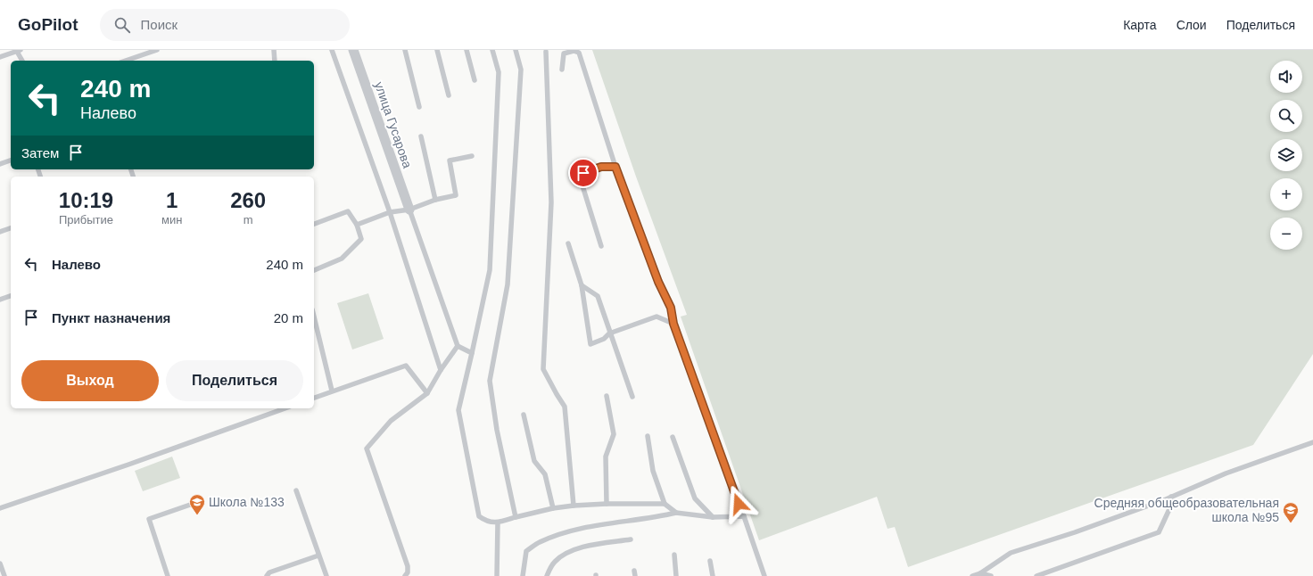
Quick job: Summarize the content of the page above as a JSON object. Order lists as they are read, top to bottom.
{
  "streets": {
    "street": ["улица Гусарова"]
  },
  "places": {
    "school or university": ["Школа №133", "Средняя общеобразовательная школа №95"]
  },
  "page": {
    "header": "GoPilot",
    "search": "Поиск",
    "nav": ["Карта", "Слои", "Поделиться"],
    "map_buttons": ["+", "−"],
    "turn": ["240 m", "Налево"],
    "then": "Затем",
    "eta": [
      "10:19",
      "Прибытие",
      "1",
      "мин",
      "260",
      "m"
    ],
    "list": [
      {
        "name": "Налево",
        "value": "240 m"
      },
      {
        "name": "Пункт назначения",
        "value": "20 m"
      }
    ],
    "buttons": ["Выход", "Поделиться"]
  }
}
